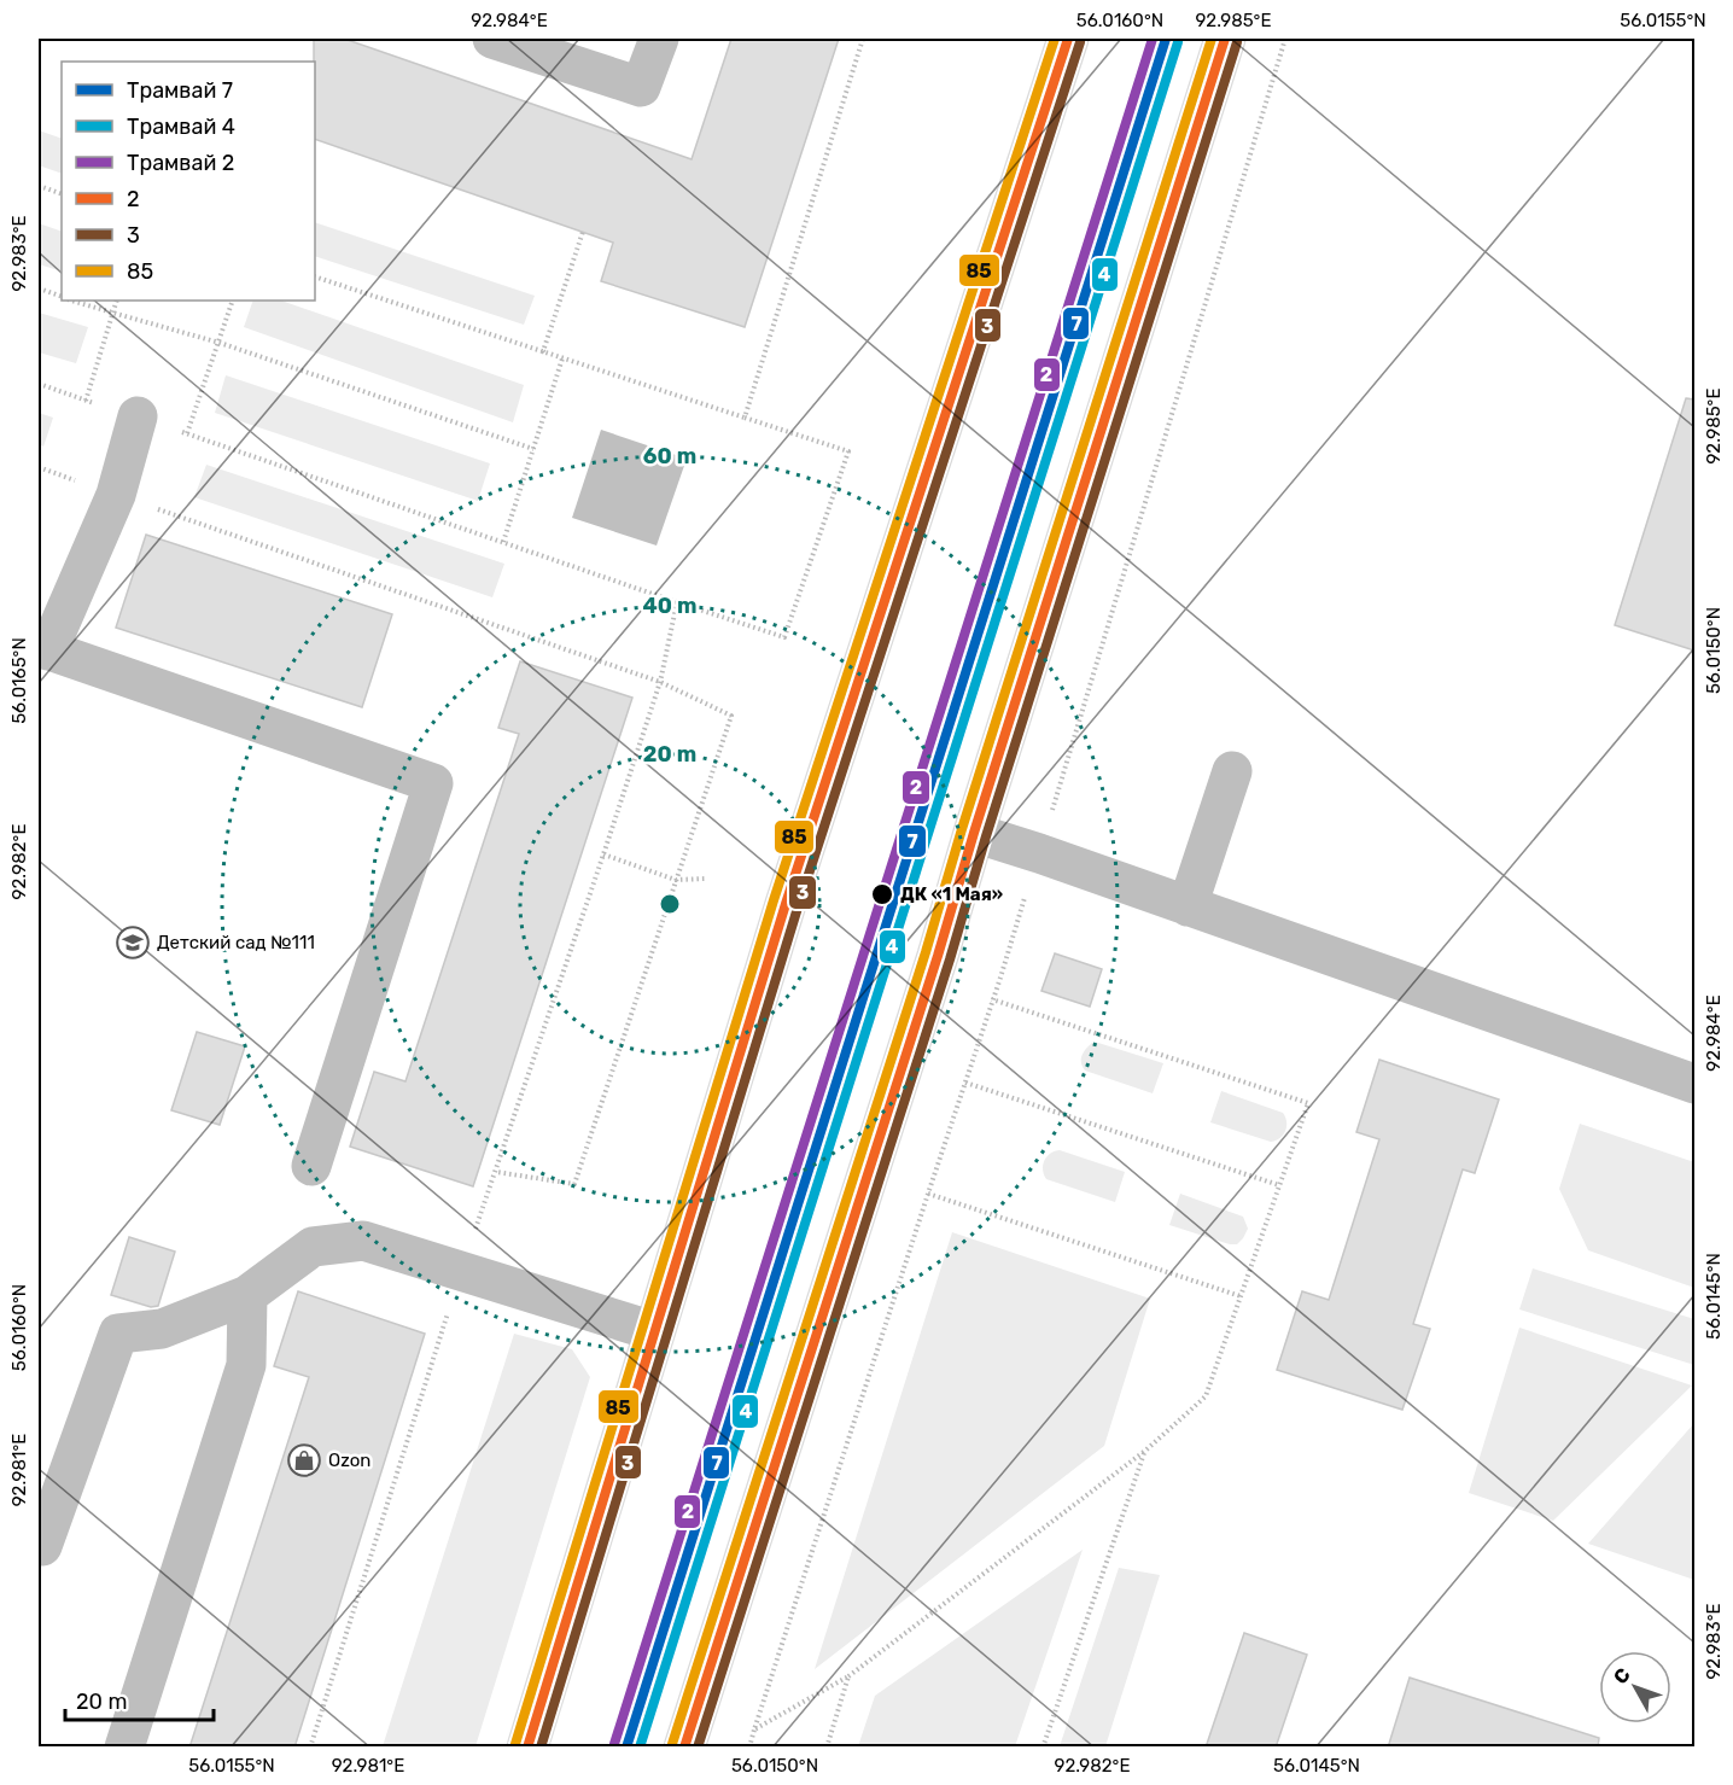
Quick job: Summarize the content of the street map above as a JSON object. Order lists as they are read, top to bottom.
{
  "places": {
    "other": ["ДК «1 Мая»"],
    "school or university": ["Детский сад №111"],
    "shop": ["Ozon"]
  },
  "lines": [
    "tram line 7",
    "tram line 2",
    "transit line 2",
    "transit line 85",
    "tram line 4",
    "transit line 3"
  ],
  "legend": [
    "Трамвай 7",
    "Трамвай 4",
    "Трамвай 2",
    "2",
    "3",
    "85"
  ],
  "scale_bar": "20 m",
  "north": "top left",
  "coordinates": [
    "92.984°E",
    "56.0160°N",
    "92.985°E",
    "56.0155°N",
    "92.983°E",
    "56.0150°N",
    "56.0165°N",
    "92.982°E",
    "56.0145°N",
    "92.981°E"
  ],
  "rings": ["60 m", "40 m", "20 m"]
}
